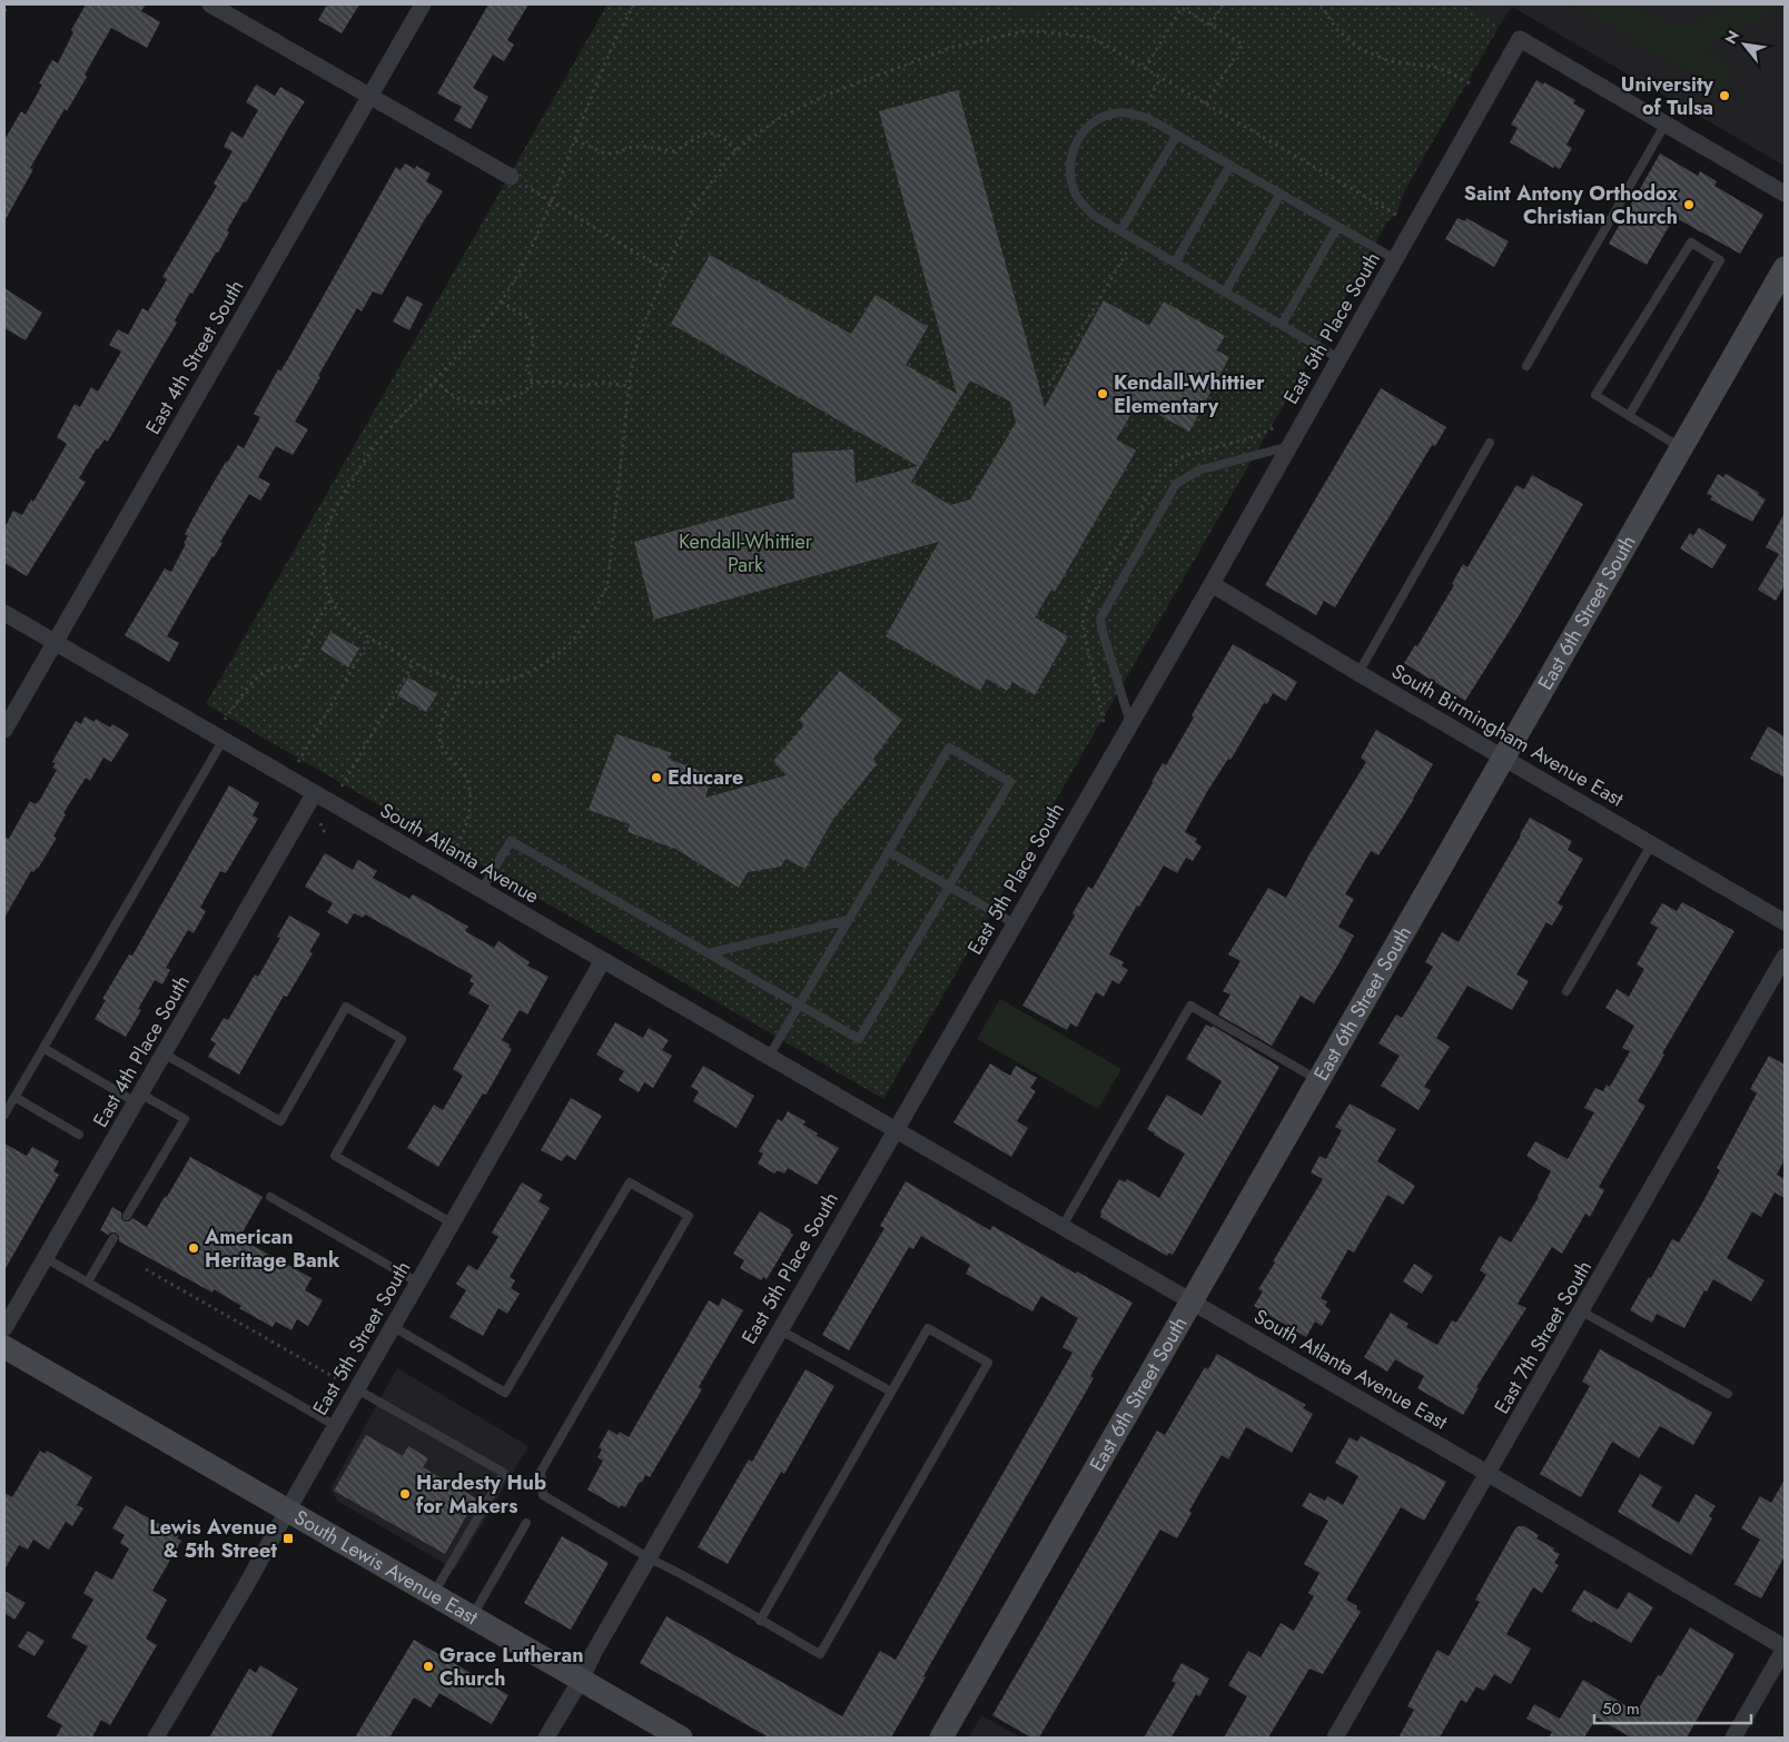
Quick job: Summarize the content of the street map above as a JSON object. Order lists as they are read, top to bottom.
{
  "streets": {
    "street": [
      "East 5th Place South",
      "East 4th Street South",
      "East 6th Street South",
      "South Birmingham Avenue East",
      "South Atlanta Avenue",
      "East 4th Place South",
      "East 7th Street South",
      "East 5th Street South",
      "South Atlanta Avenue East",
      "South Lewis Avenue East"
    ]
  },
  "crossings": [
    ["East 5th Place South", "South Birmingham Avenue East"],
    ["East 5th Place South", "South Atlanta Avenue"],
    ["East 5th Place South", "South Atlanta Avenue East"],
    ["East 5th Place South", "South Lewis Avenue East"],
    ["East 4th Street South", "South Atlanta Avenue"],
    ["East 6th Street South", "South Birmingham Avenue East"],
    ["East 6th Street South", "South Atlanta Avenue East"],
    ["South Atlanta Avenue", "East 4th Place South"],
    ["South Atlanta Avenue", "East 5th Street South"],
    ["South Atlanta Avenue", "South Atlanta Avenue East"],
    ["East 4th Place South", "South Lewis Avenue East"],
    ["East 7th Street South", "South Atlanta Avenue East"],
    ["East 5th Street South", "South Lewis Avenue East"]
  ],
  "parks": ["Kendall-Whittier Park"],
  "places": {
    "other": [
      "University of Tulsa",
      "Saint Antony Orthodox Christian Church",
      "Kendall-Whittier Elementary",
      "Educare",
      "American Heritage Bank",
      "Hardesty Hub for Makers",
      "Grace Lutheran Church"
    ],
    "transit": ["Lewis Avenue & 5th Street"]
  },
  "scale_bar": "50 m",
  "north": "top left"
}
